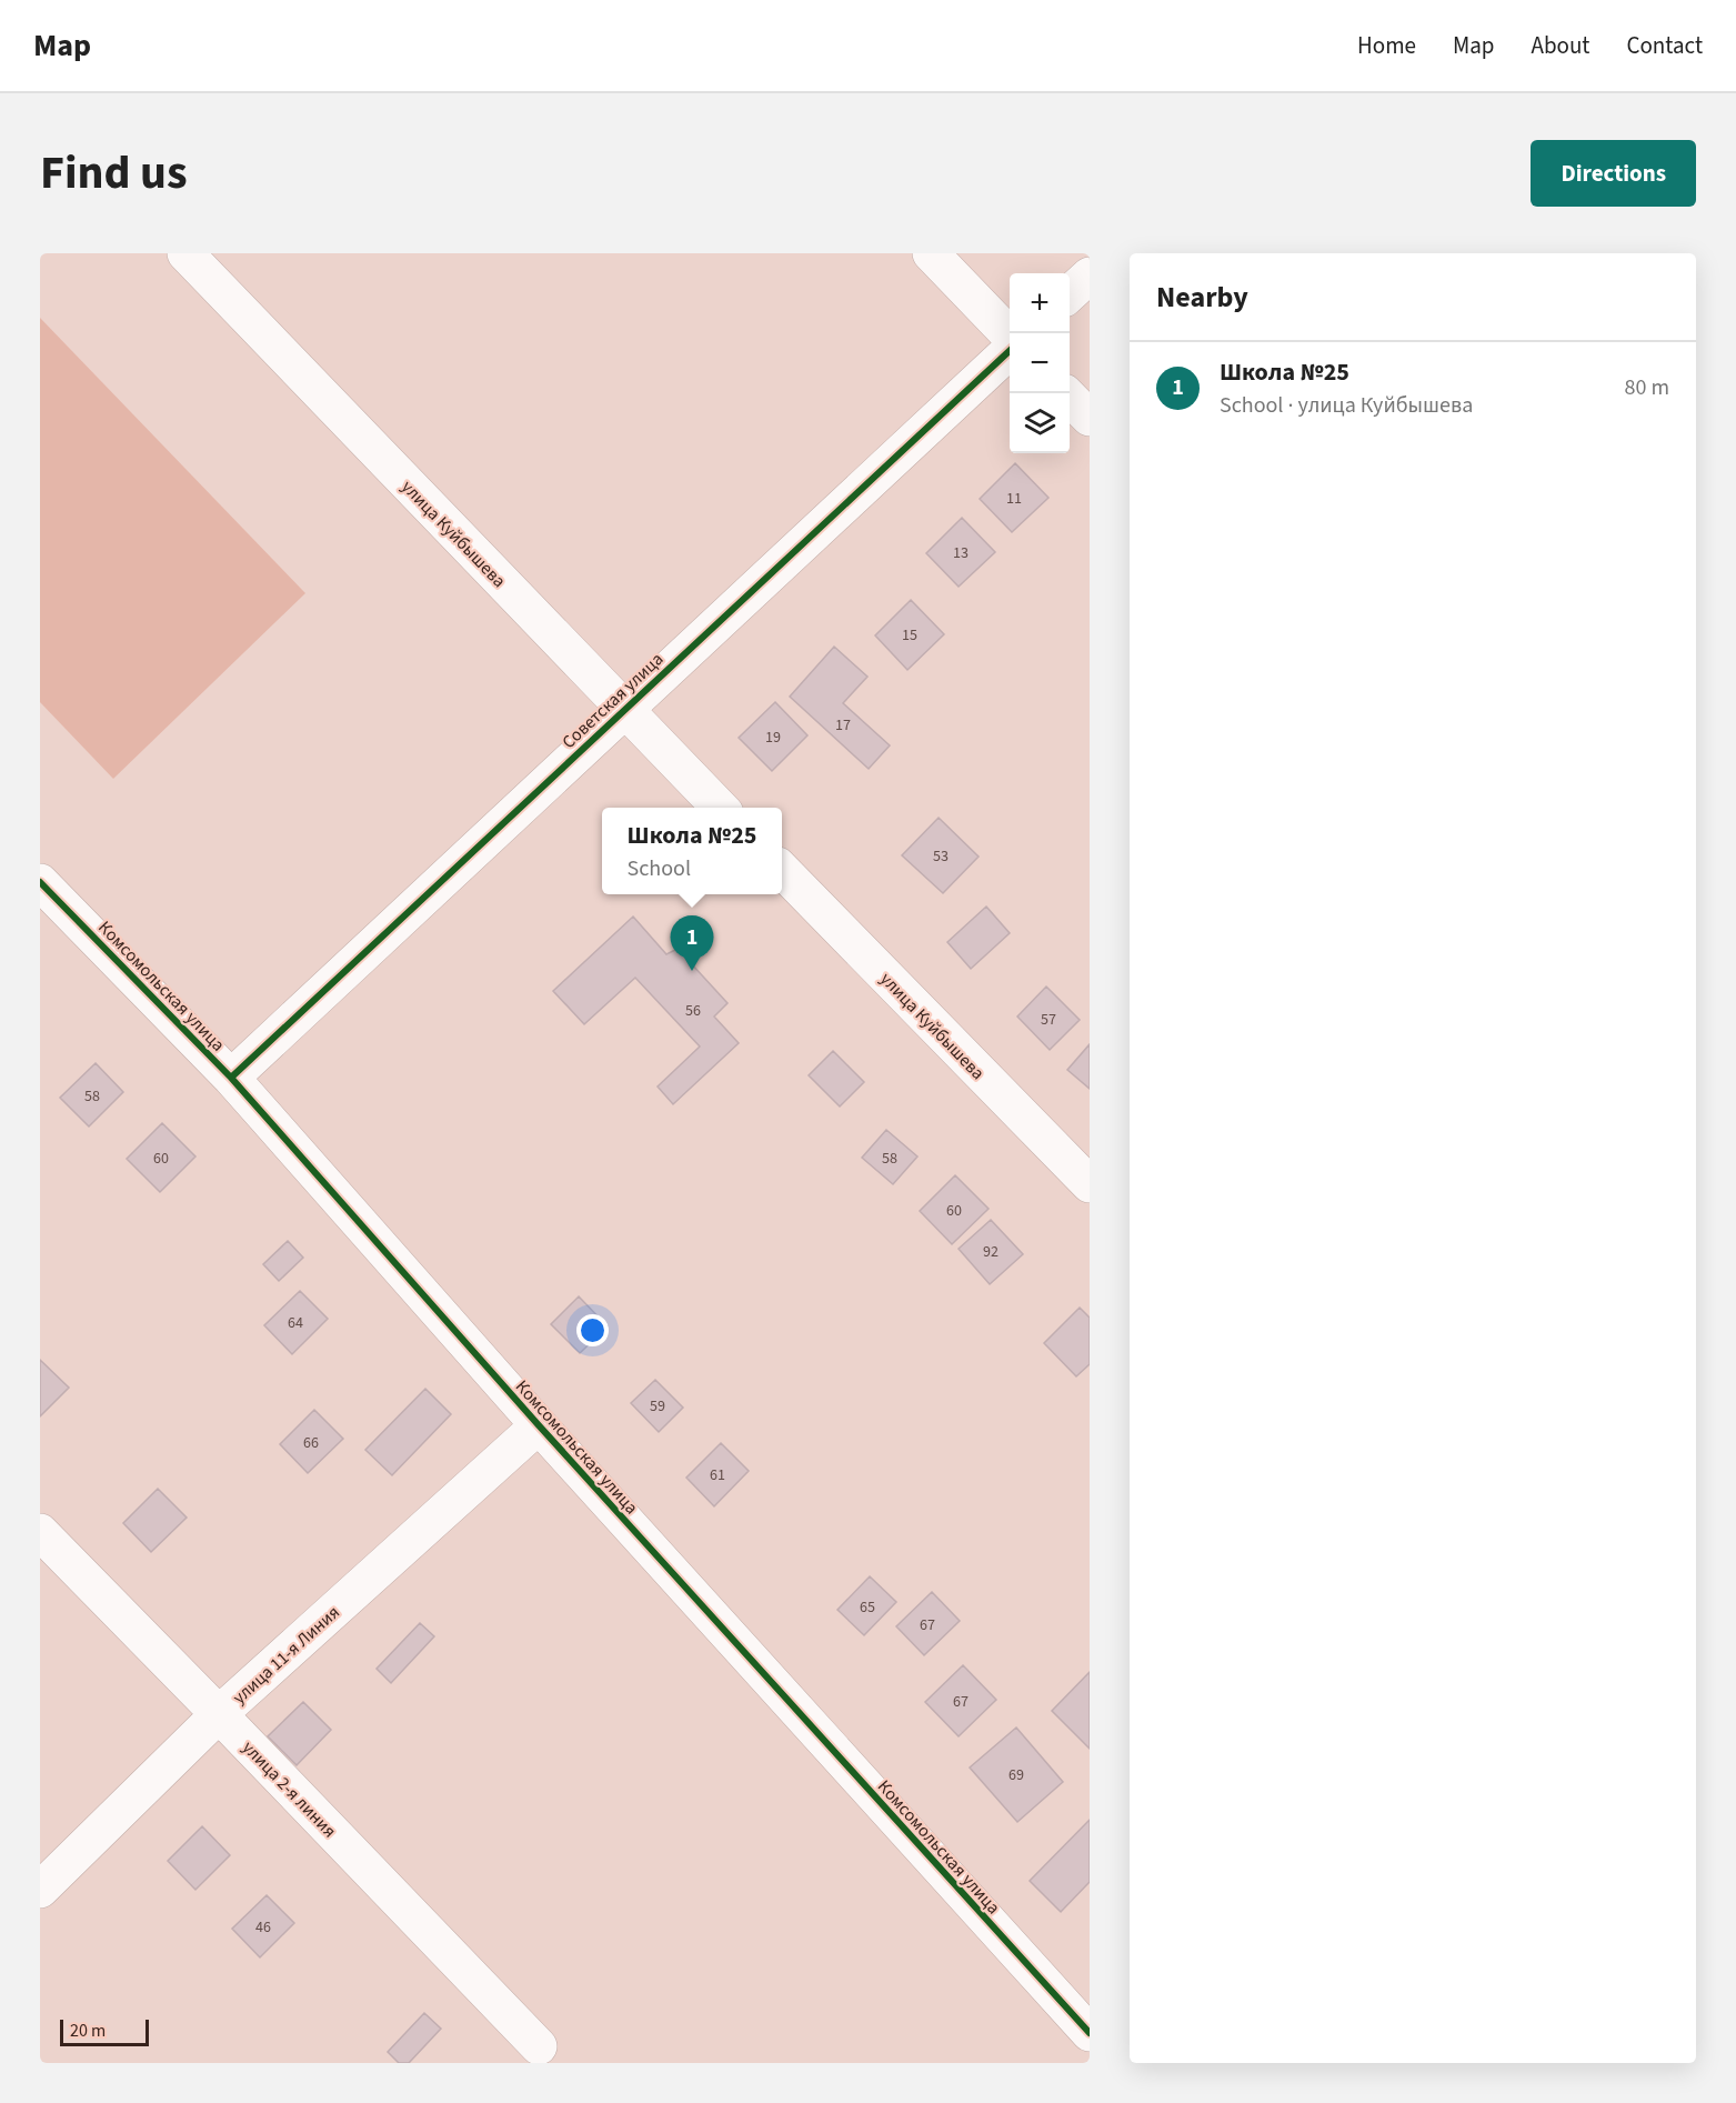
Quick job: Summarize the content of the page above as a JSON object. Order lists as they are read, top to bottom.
{
  "streets": {
    "street": [
      "улица Куйбышева",
      "Советская улица",
      "Комсомольская улица",
      "улица 11-я Линия",
      "улица 2-я линия"
    ]
  },
  "crossings": [
    ["улица Куйбышева", "Советская улица"],
    ["Советская улица", "Комсомольская улица"],
    ["Комсомольская улица", "улица 11-я Линия"],
    ["улица 11-я Линия", "улица 2-я линия"]
  ],
  "house_numbers": [
    "11",
    "13",
    "15",
    "17",
    "19",
    "53",
    "56",
    "57",
    "58",
    "60",
    "58",
    "60",
    "92",
    "64",
    "59",
    "66",
    "61",
    "65",
    "67",
    "67",
    "69",
    "46"
  ],
  "scale_bar": "20 m",
  "page": {
    "header": "Map",
    "nav": [
      "Home",
      "Map",
      "About",
      "Contact"
    ],
    "title": "Find us",
    "buttons": "Directions",
    "heading": "Nearby",
    "map_buttons": ["+", "−"],
    "list": [
      {
        "mark": "1",
        "name": "Школа №25",
        "note": "School · улица Куйбышева",
        "value": "80 m"
      }
    ],
    "popup": ["Школа №25", "School"],
    "pins": "1",
    "scale": "20 m"
  }
}
